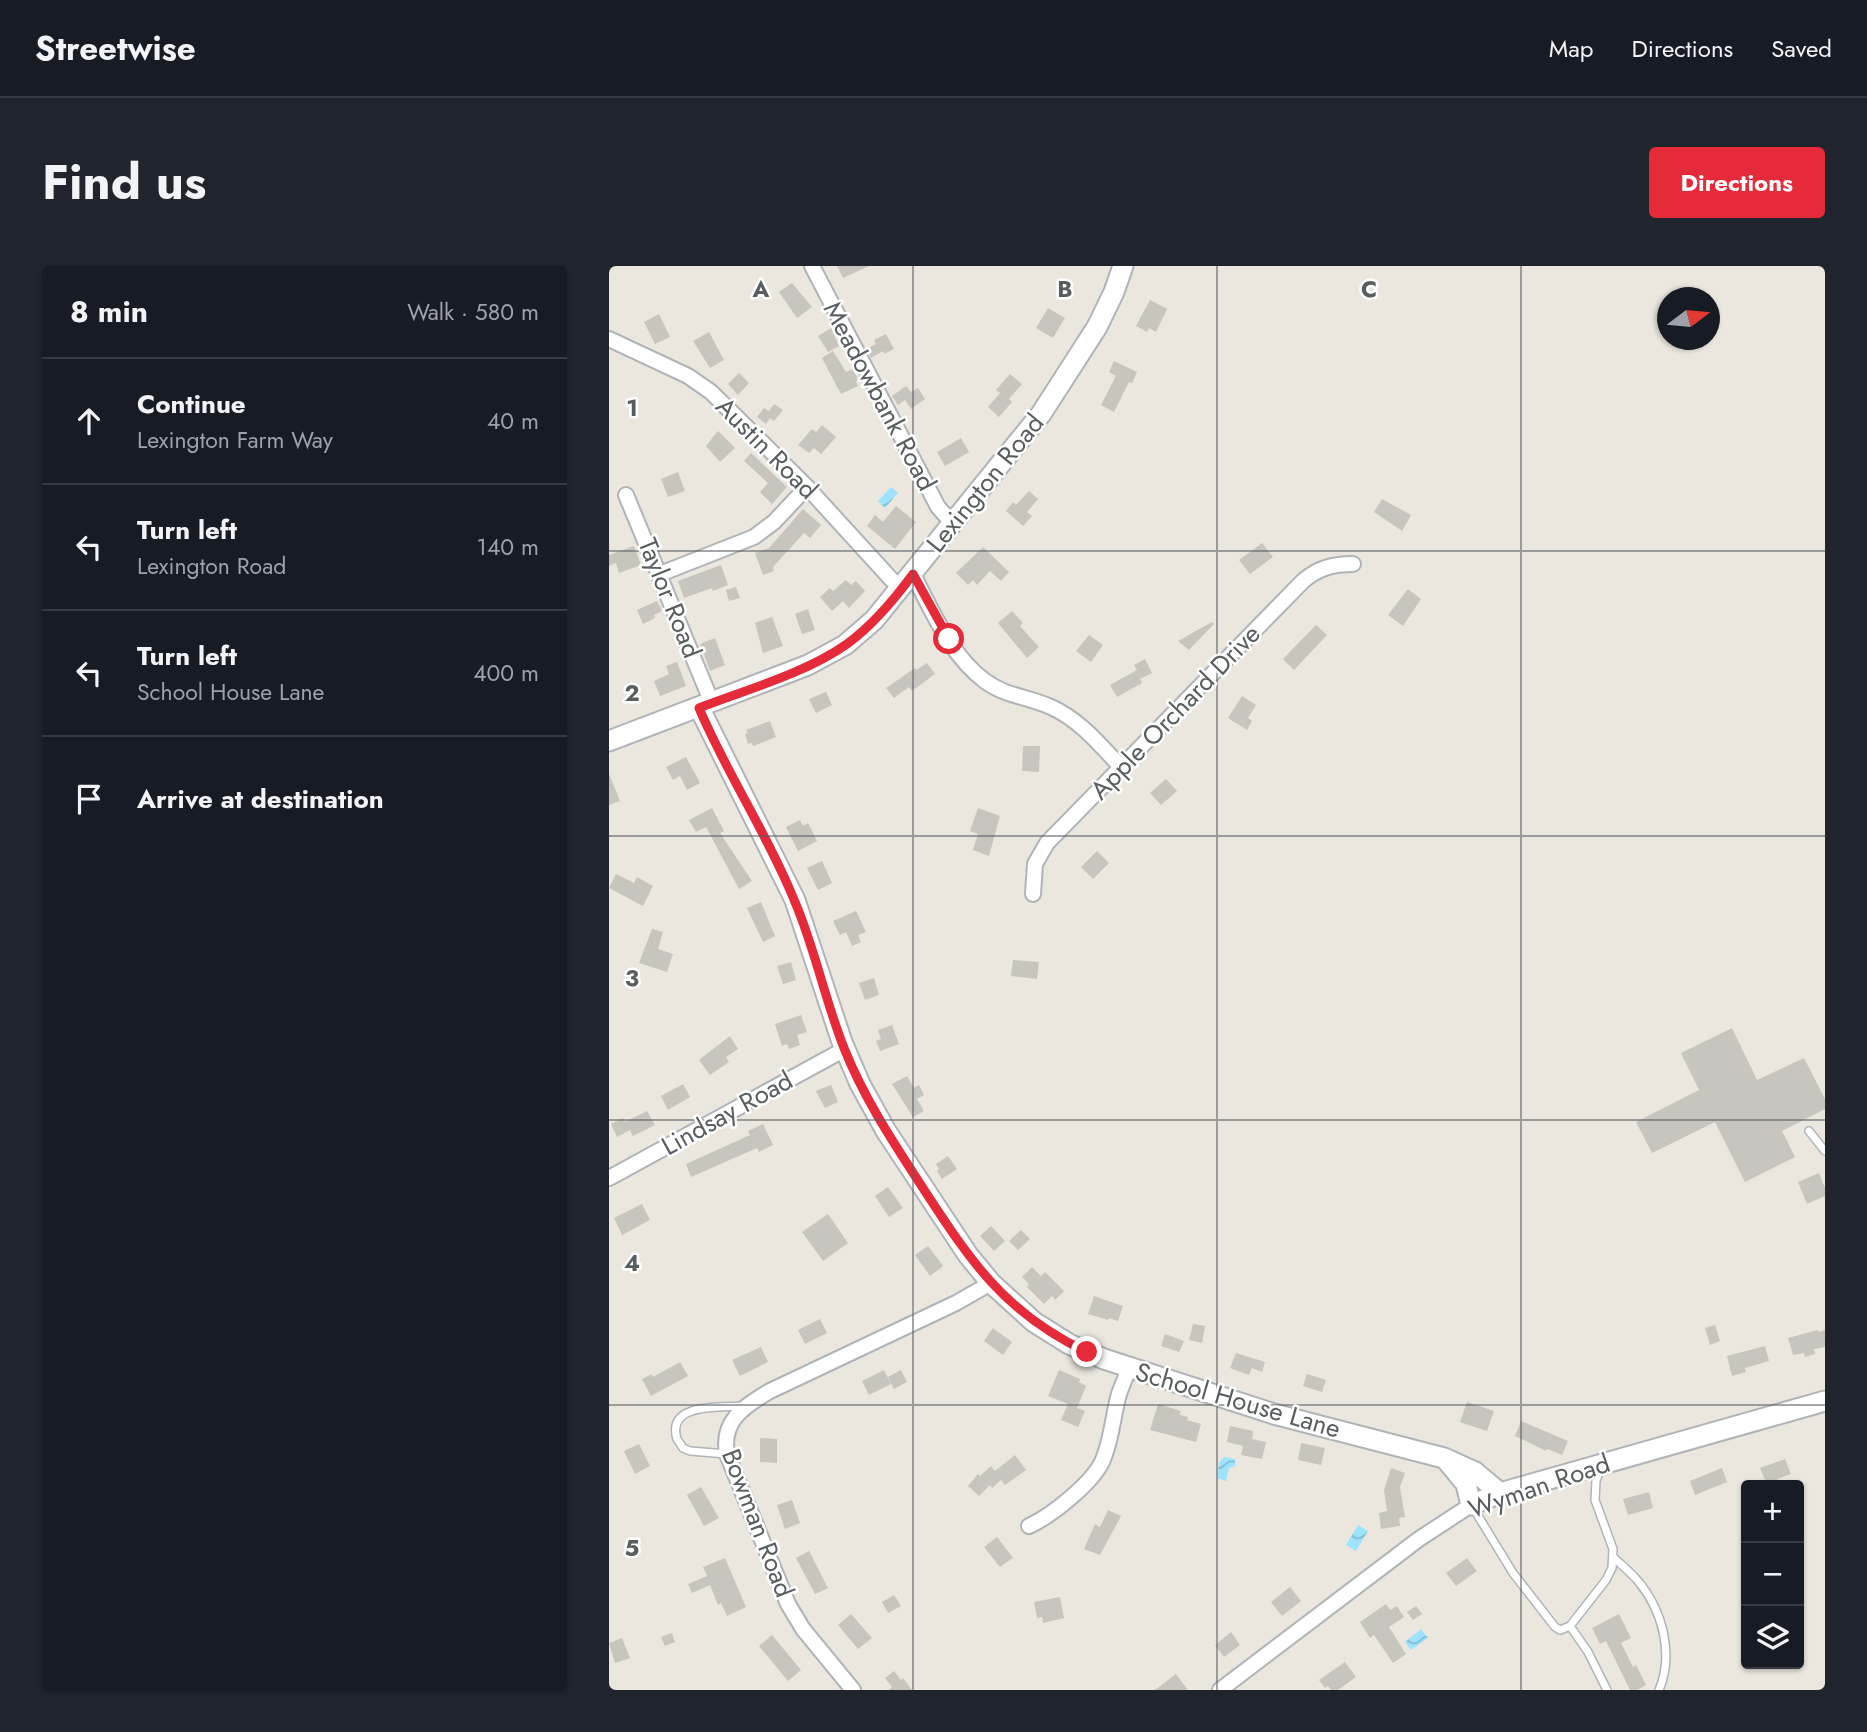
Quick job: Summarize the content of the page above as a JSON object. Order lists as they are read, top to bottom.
{
  "streets": {
    "street": [
      "Meadowbank Road",
      "Austin Road",
      "Lexington Road",
      "Taylor Road",
      "Apple Orchard Drive",
      "Lindsay Road",
      "School House Lane",
      "Wyman Road",
      "Bowman Road"
    ]
  },
  "crossings": [
    ["Meadowbank Road", "Lexington Road"],
    ["Austin Road", "Lexington Road"],
    ["Austin Road", "Apple Orchard Drive"],
    ["Lexington Road", "Taylor Road"],
    ["Lexington Road", "School House Lane"],
    ["Taylor Road", "School House Lane"],
    ["Lindsay Road", "School House Lane"],
    ["School House Lane", "Wyman Road"],
    ["School House Lane", "Bowman Road"]
  ],
  "north": "right",
  "page": {
    "header": "Streetwise",
    "nav": ["Map", "Directions", "Saved"],
    "title": "Find us",
    "buttons": "Directions",
    "heading": ["8 min", "Walk · 580 m"],
    "list": [
      ["Continue", "Lexington Farm Way", "40 m"],
      ["Turn left", "Lexington Road", "140 m"],
      ["Turn left", "School House Lane", "400 m"],
      "Arrive at destination"
    ],
    "map_buttons": ["+", "−"]
  },
  "grid": {
    "columns": ["A", "B", "C"],
    "rows": [
      "1",
      "2",
      "3",
      "4",
      "5"
    ]
  }
}
